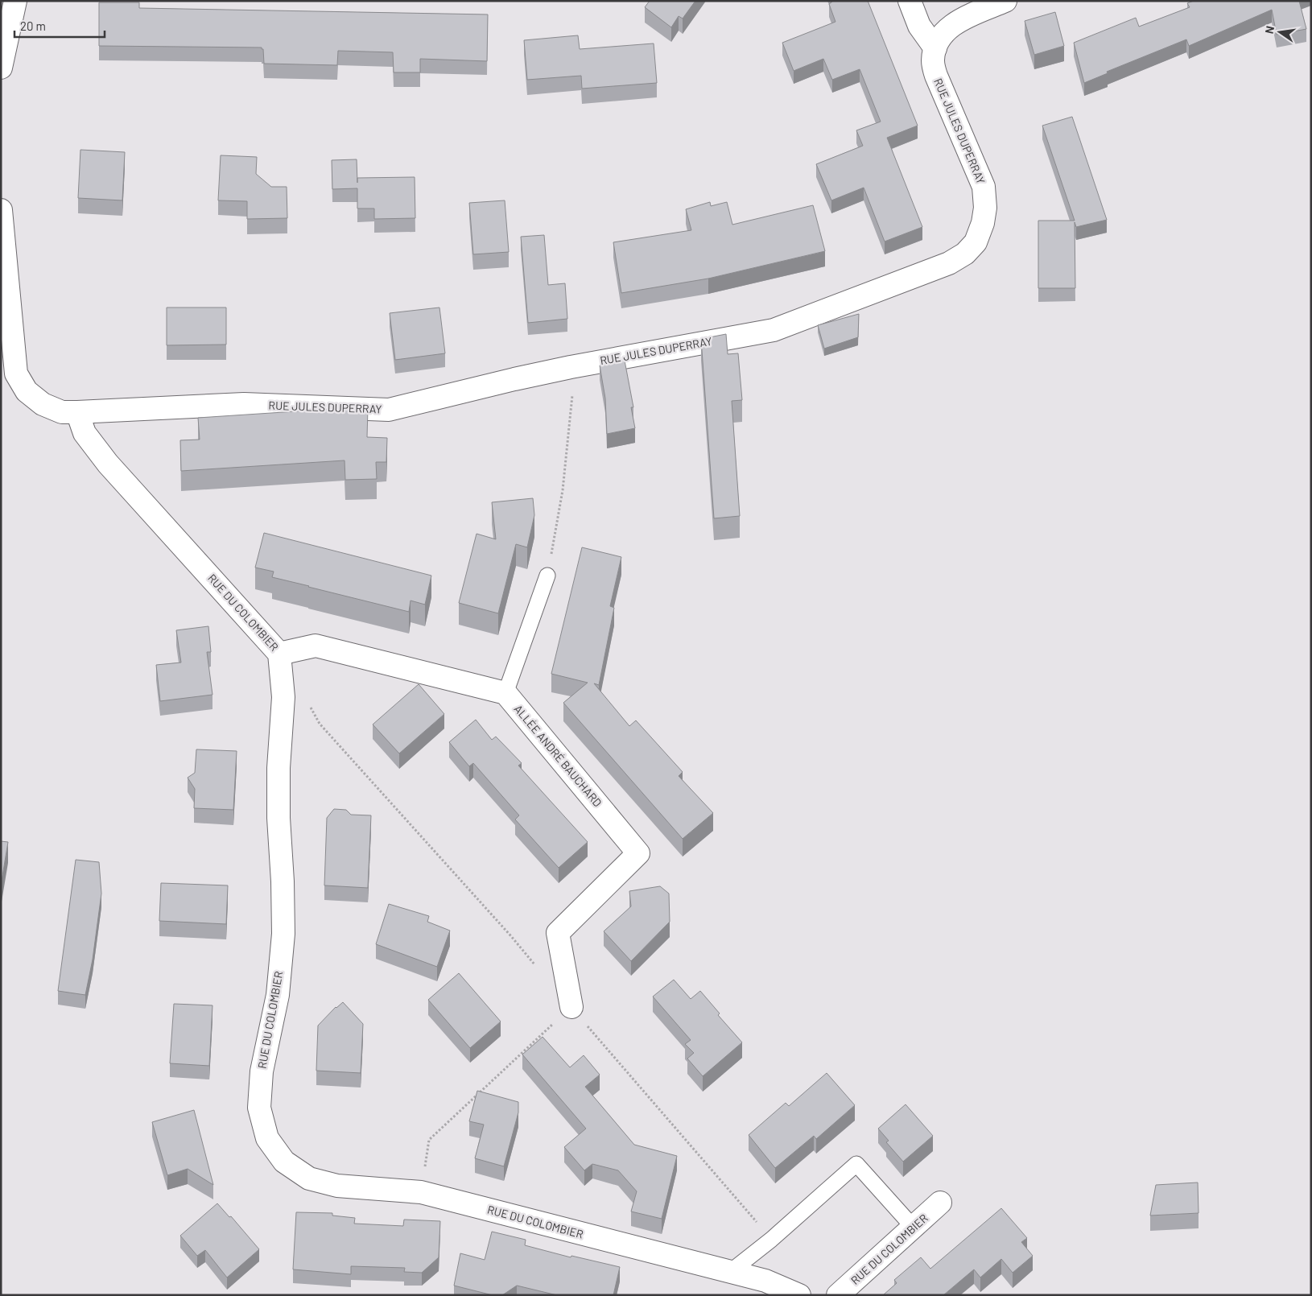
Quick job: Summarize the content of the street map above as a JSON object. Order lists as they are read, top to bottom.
{
  "streets": {
    "street": ["RUE JULES DUPERRAY", "RUE DU COLOMBIER", "ALLÉE ANDRÉ BAUCHARD"]
  },
  "crossings": [
    ["RUE JULES DUPERRAY", "RUE DU COLOMBIER"]
  ],
  "scale_bar": "20 m",
  "north": "left"
}
